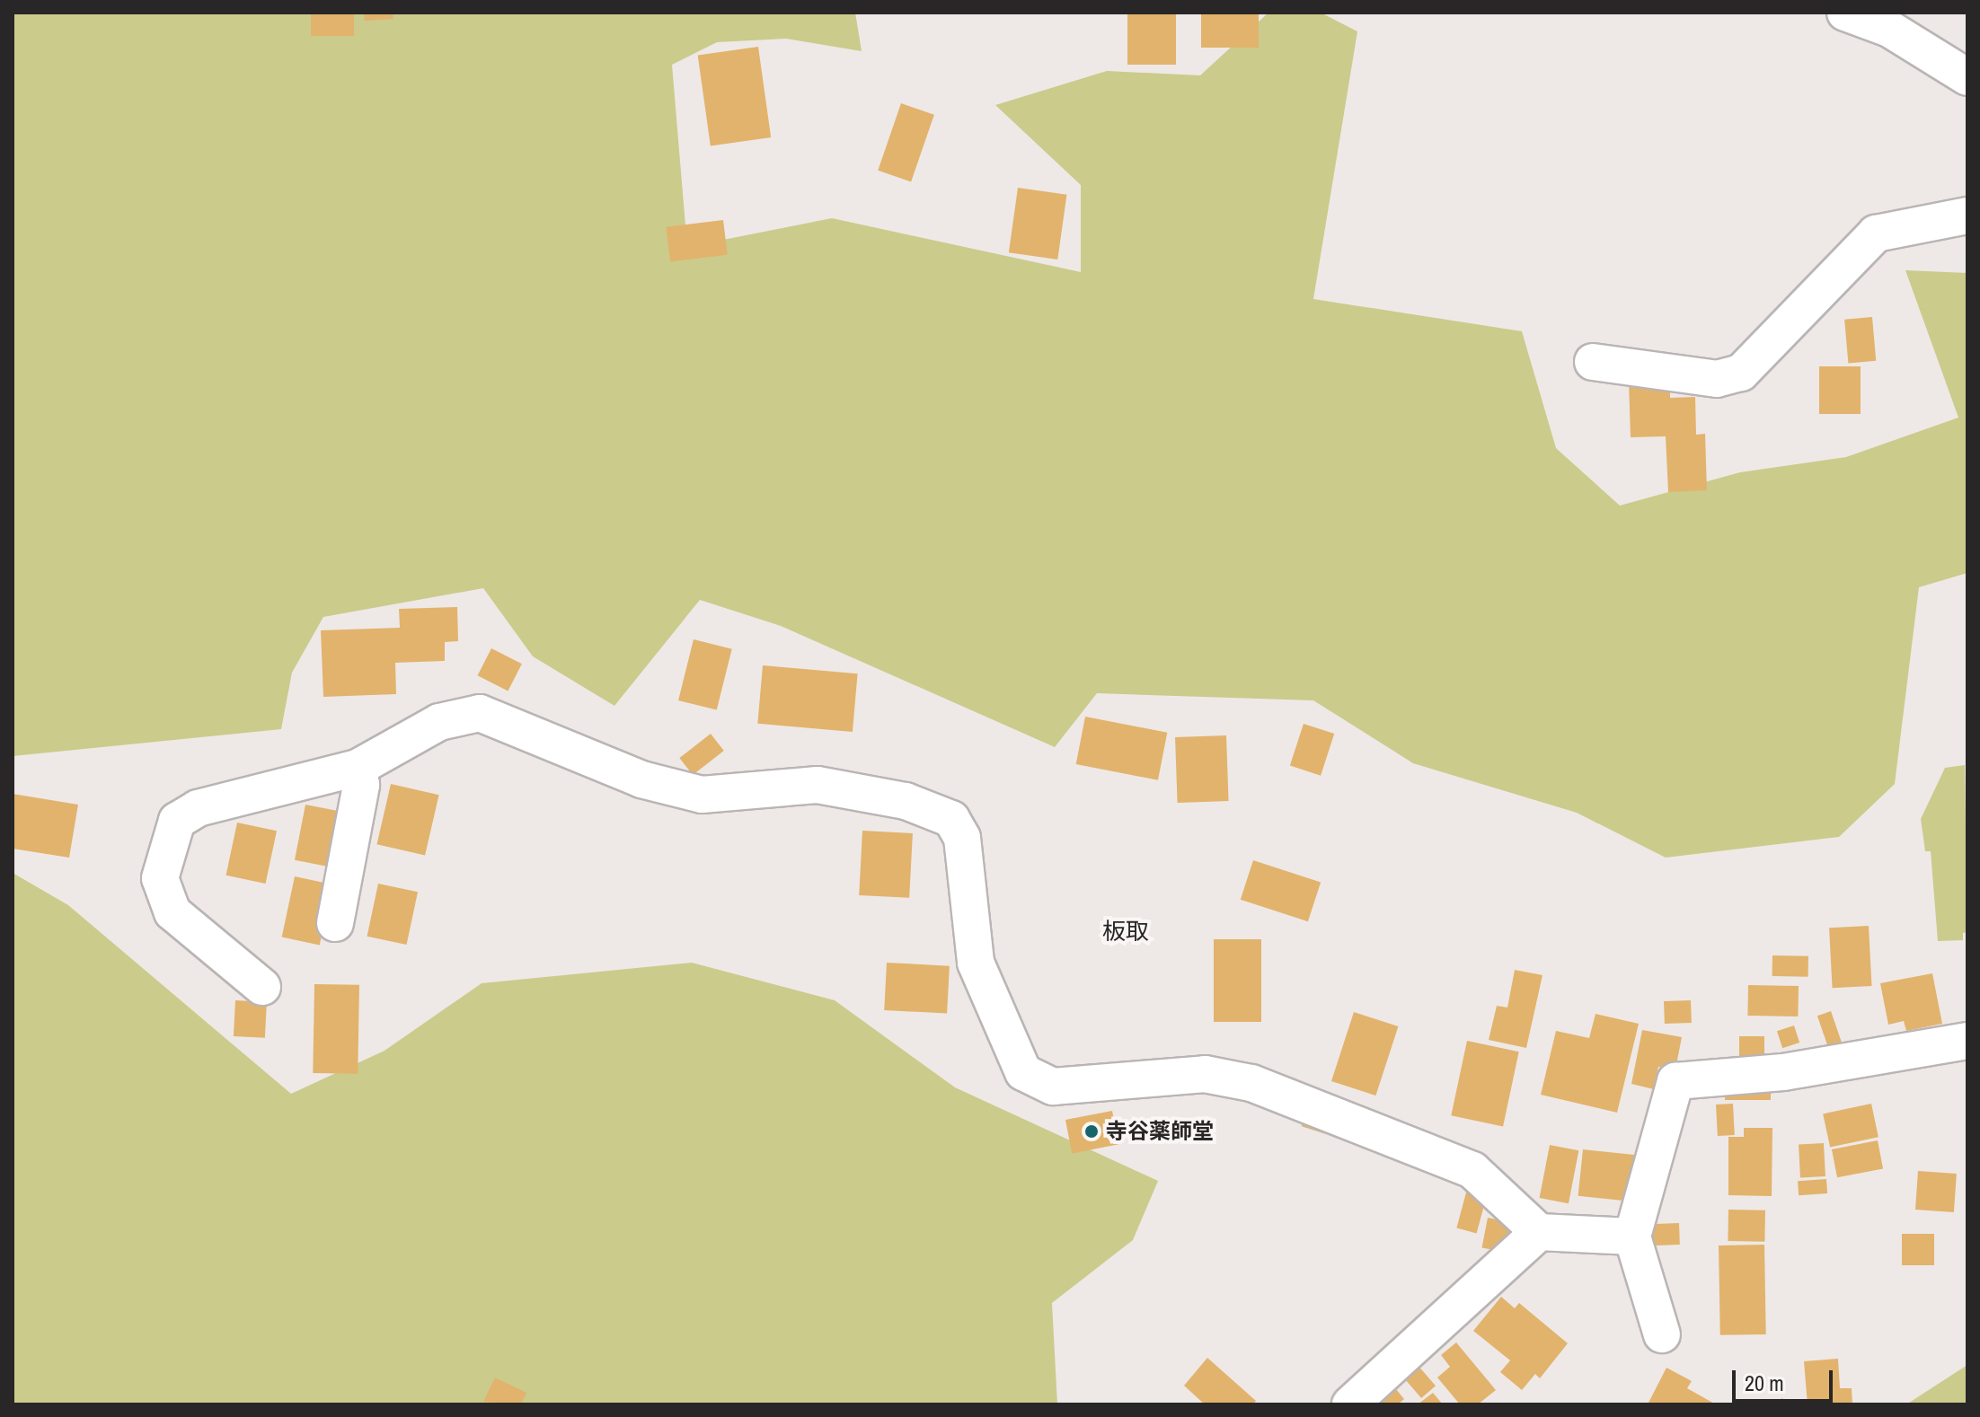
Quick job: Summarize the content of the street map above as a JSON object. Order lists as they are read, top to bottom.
{
  "districts": ["板取"],
  "places": ["寺谷薬師堂"],
  "scale_bar": "20 m"
}
